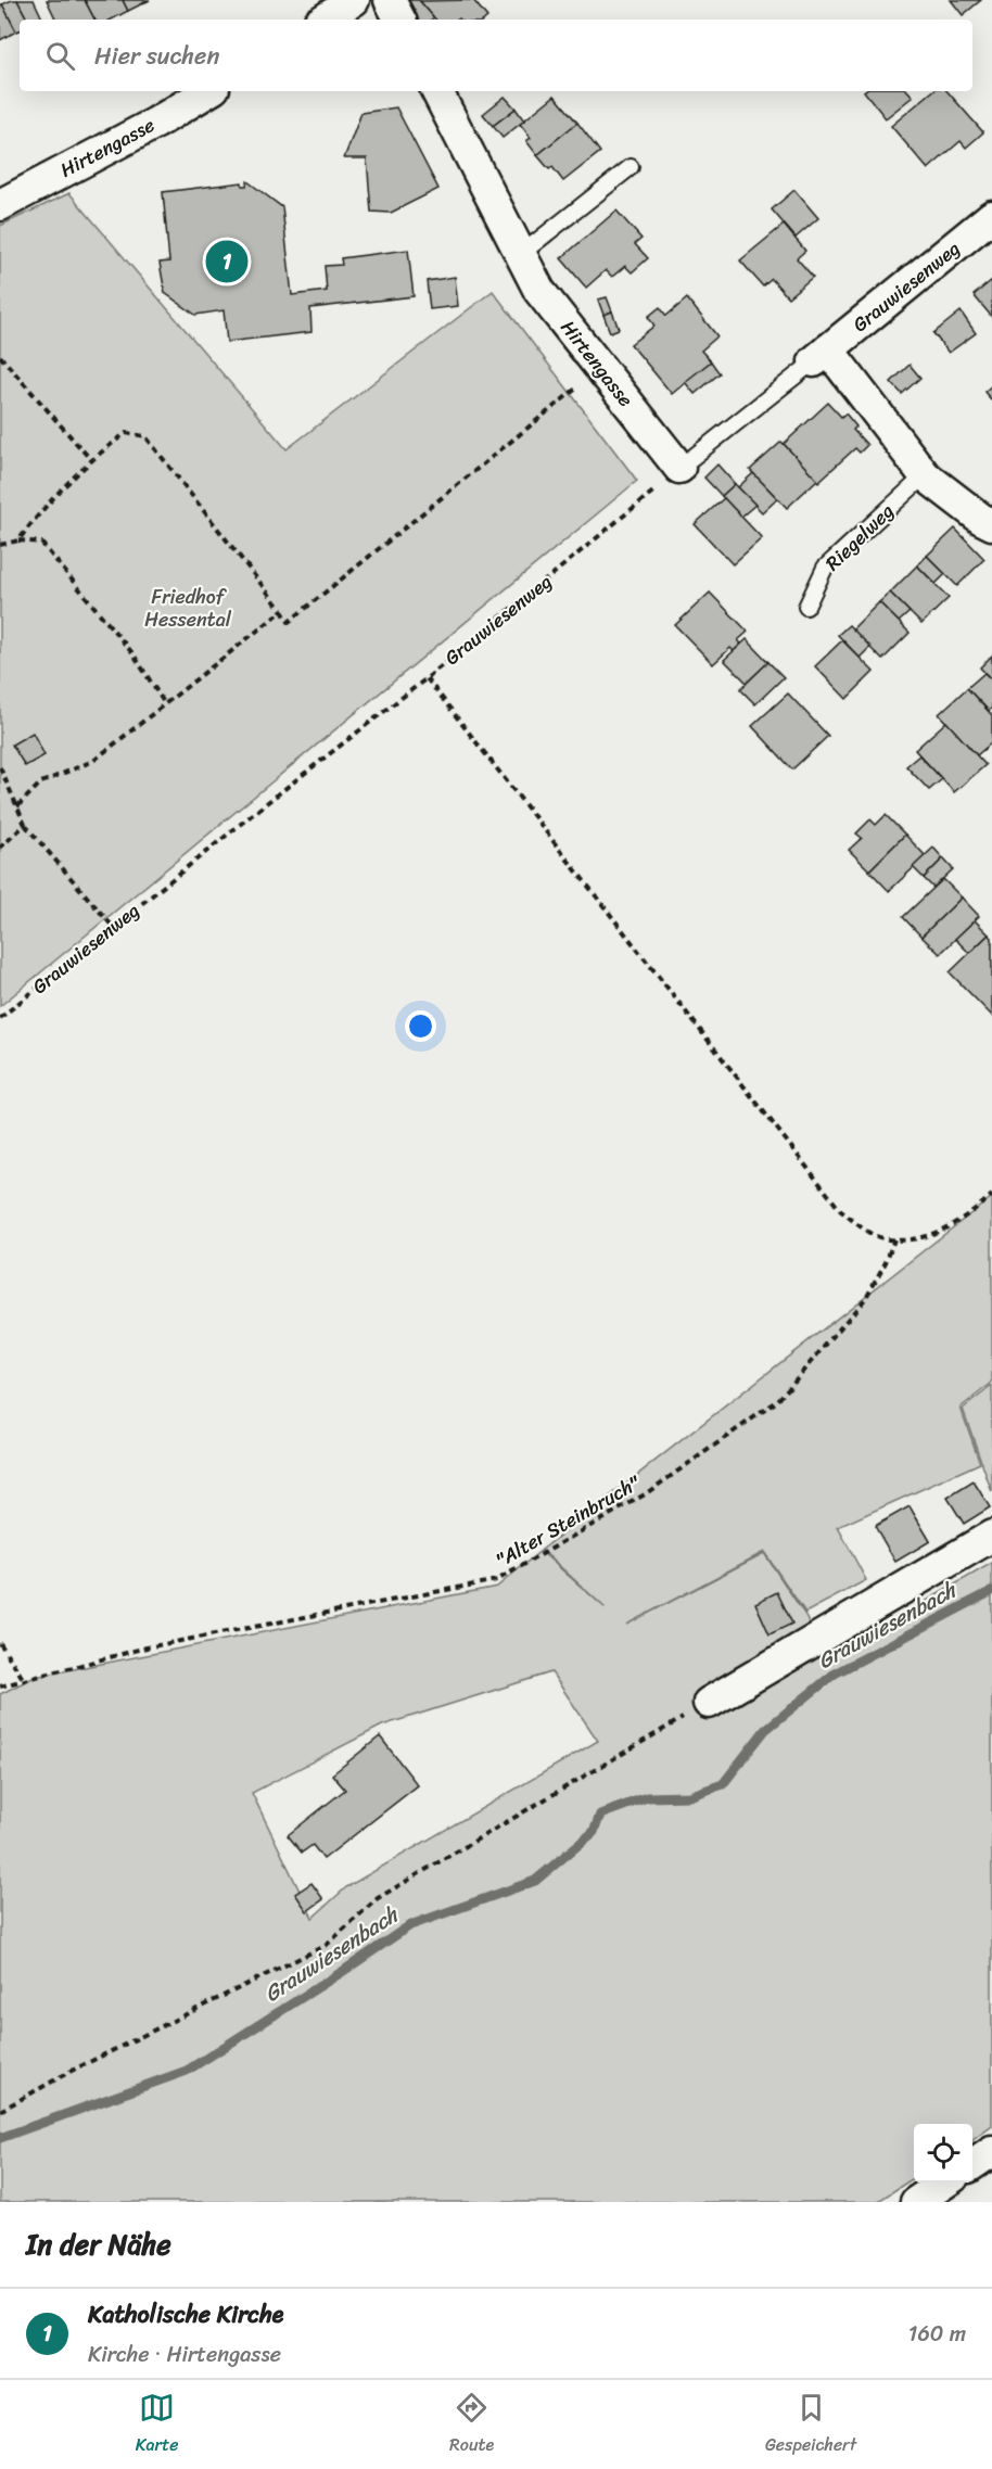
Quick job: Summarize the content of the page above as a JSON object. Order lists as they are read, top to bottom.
{
  "streets": {
    "street": ["Hirtengasse", "Grauwiesenweg"],
    "lane": ["Riegelweg"],
    "path": ["\"Alter Steinbruch\""]
  },
  "crossings": [
    ["Hirtengasse", "Grauwiesenweg"]
  ],
  "water": ["Grauwiesenbach"],
  "parks": ["Friedhof Hessental"],
  "page": {
    "search": "Hier suchen",
    "pins": "1",
    "heading": "In der Nähe",
    "list": [
      {
        "mark": "1",
        "name": "Katholische Kirche",
        "note": "Kirche · Hirtengasse",
        "value": "160 m"
      }
    ],
    "nav": ["Karte", "Route", "Gespeichert"]
  }
}
